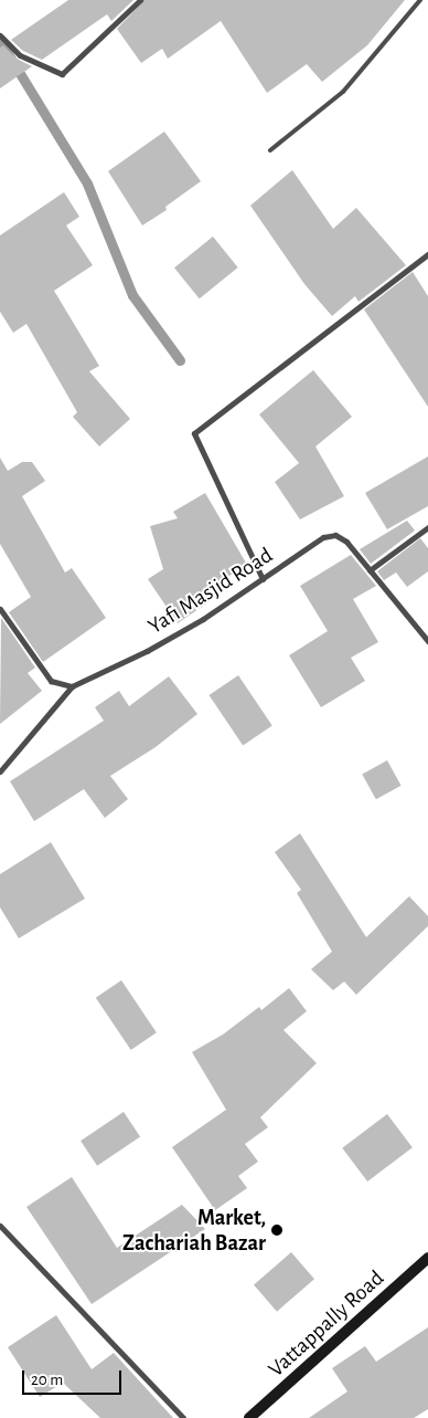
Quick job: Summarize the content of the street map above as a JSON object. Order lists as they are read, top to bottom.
{
  "streets": {
    "main road": ["Vattappally Road"],
    "street": ["Yafi Masjid Road"]
  },
  "places": ["Market, Zachariah Bazar"],
  "scale_bar": "20 m"
}
